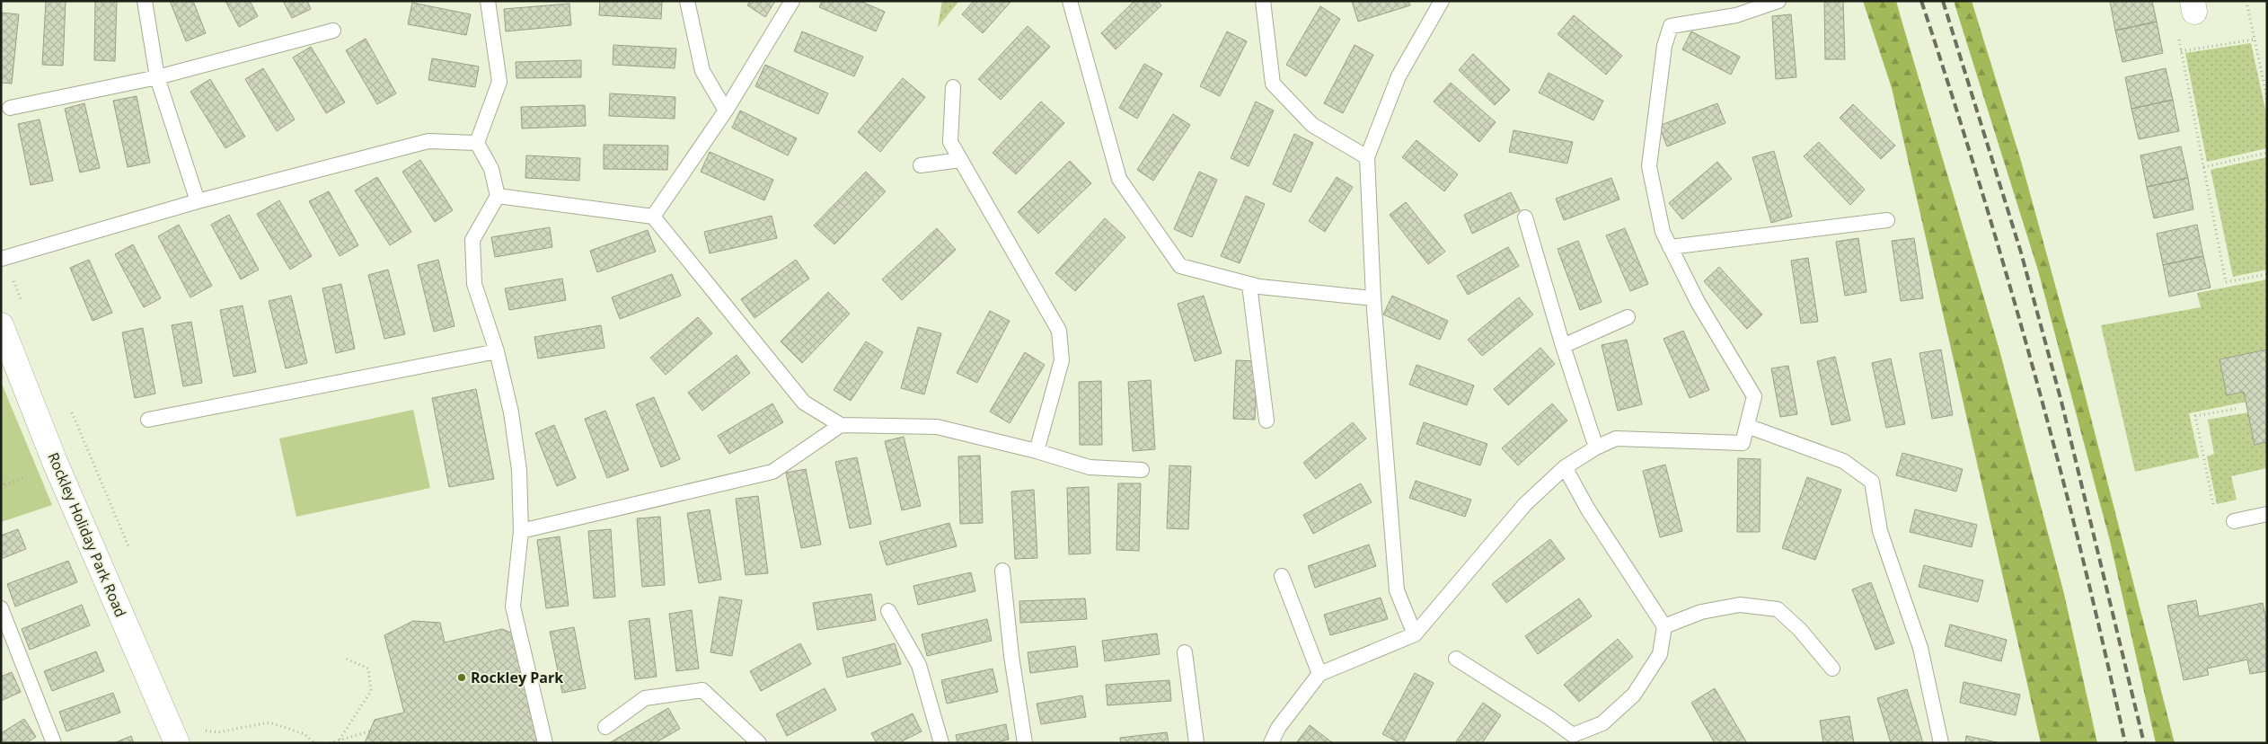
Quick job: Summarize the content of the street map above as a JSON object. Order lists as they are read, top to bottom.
{
  "streets": {
    "street": ["Rockley Holiday Park Road"]
  },
  "places": ["Rockley Park"]
}
